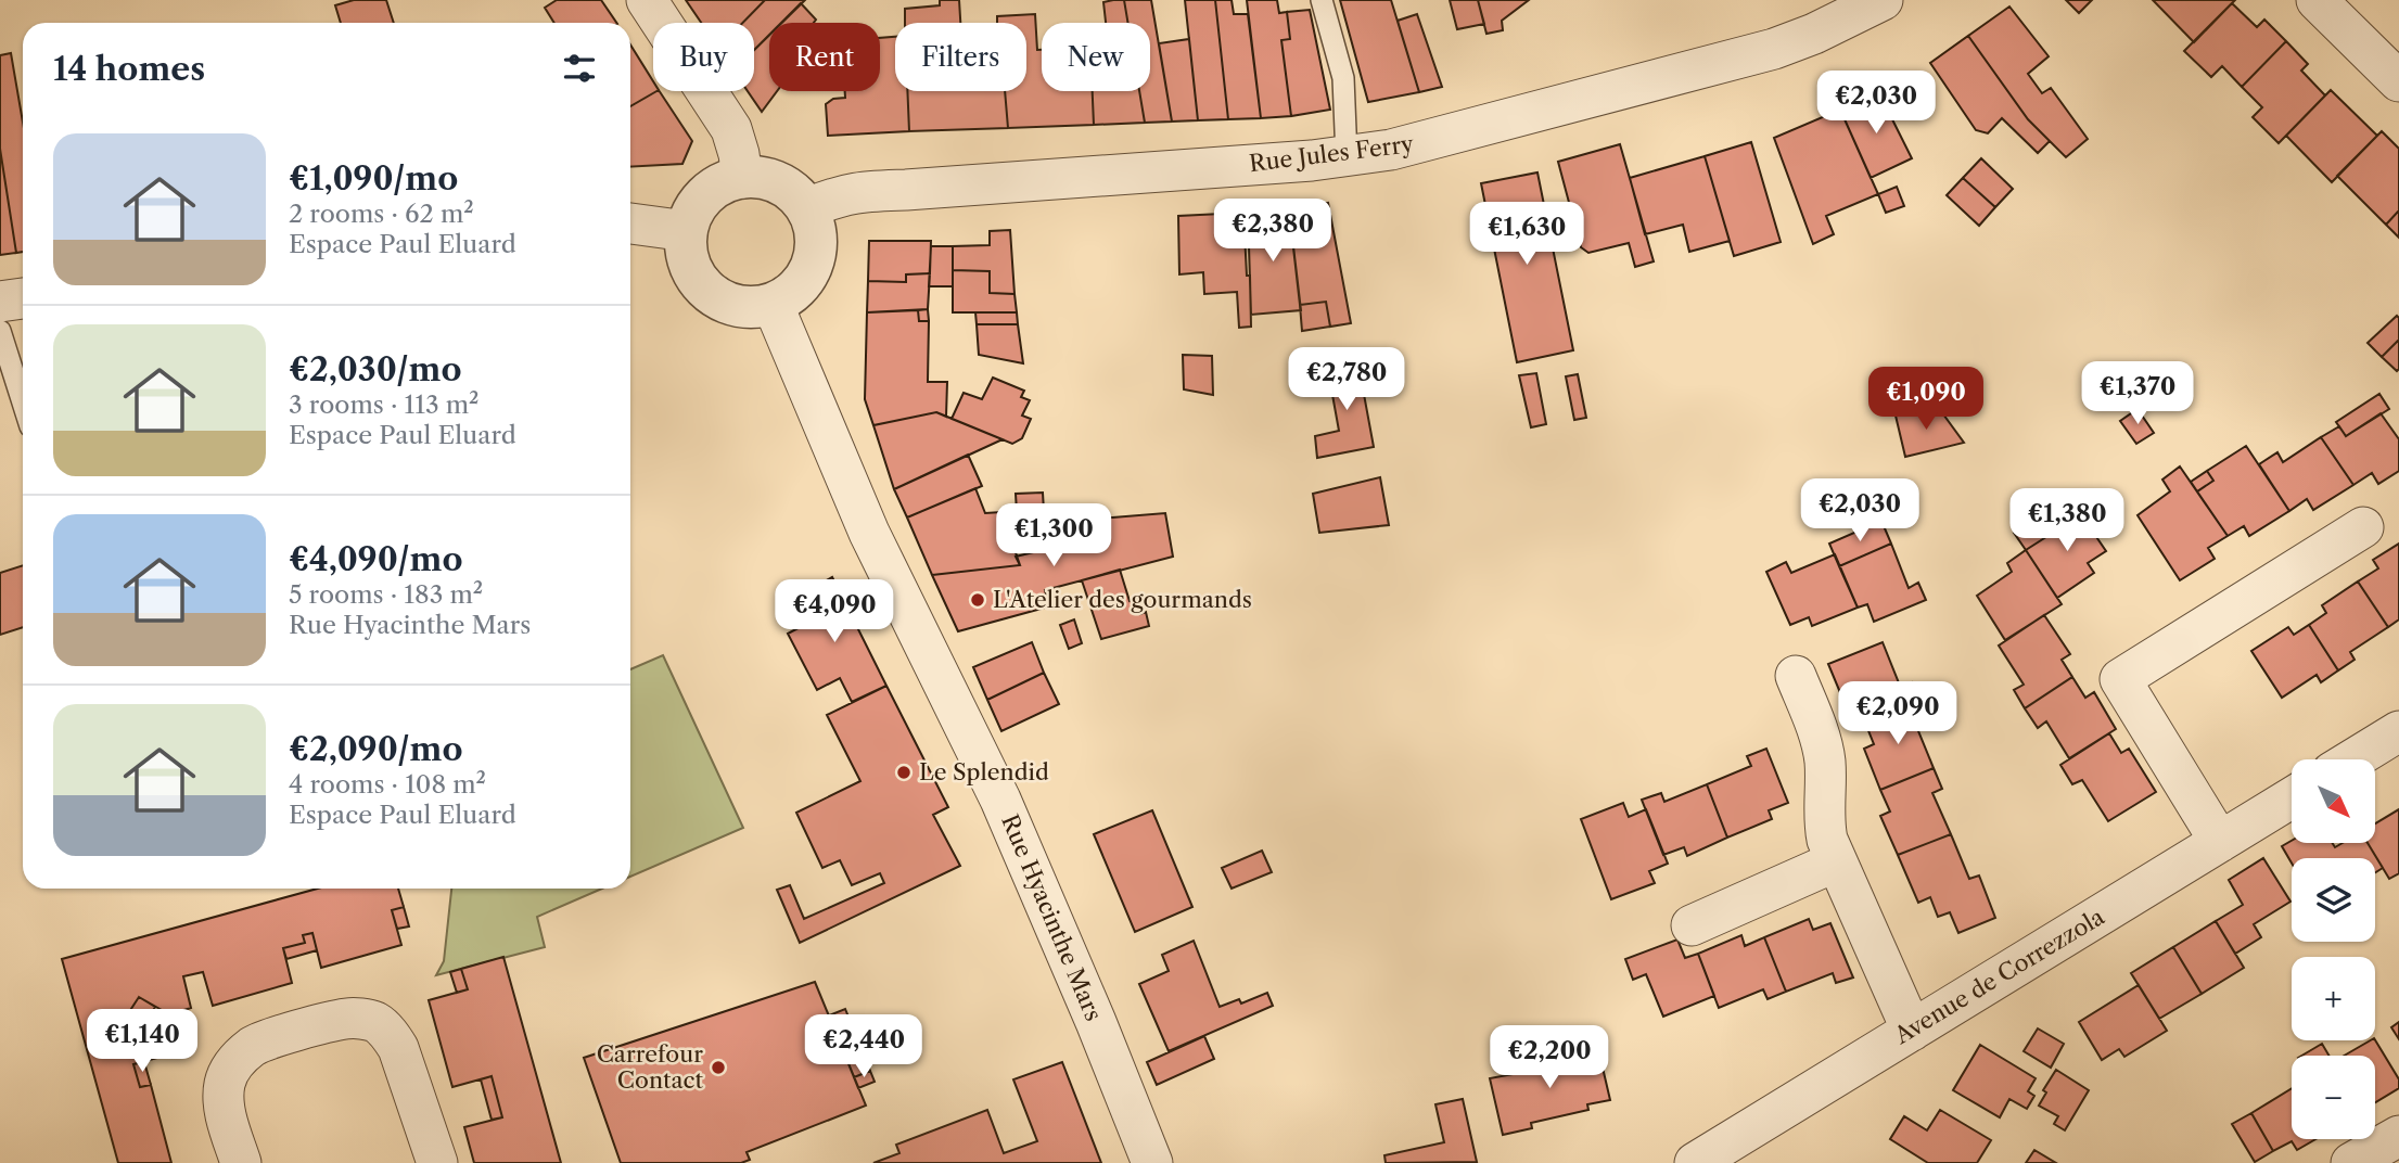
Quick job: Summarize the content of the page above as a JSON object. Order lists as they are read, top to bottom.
{
  "streets": {
    "street": ["Rue Jules Ferry", "Rue Hyacinthe Mars", "Avenue de Correzzola"]
  },
  "crossings": [
    ["Rue Jules Ferry", "Rue Hyacinthe Mars"]
  ],
  "places": ["L'Atelier des gourmands", "Le Splendid", "Carrefour Contact"],
  "north": "bottom right",
  "page": {
    "chip": [
      "Buy",
      "Rent",
      "Filters",
      "New"
    ],
    "heading": "14 homes",
    "price": [
      "€2,030",
      "€2,380",
      "€1,630",
      "€2,780",
      "€1,370",
      "€1,090",
      "€2,030",
      "€1,380",
      "€1,300",
      "€4,090",
      "€2,090",
      "€1,140",
      "€2,440",
      "€2,200"
    ],
    "list": [
      {
        "name": "€1,090/mo",
        "note": "2 rooms · 62 m² · Espace Paul Eluard"
      },
      {
        "name": "€2,030/mo",
        "note": "3 rooms · 113 m² · Espace Paul Eluard"
      },
      {
        "name": "€4,090/mo",
        "note": "5 rooms · 183 m² · Rue Hyacinthe Mars"
      },
      {
        "name": "€2,090/mo",
        "note": "4 rooms · 108 m² · Espace Paul Eluard"
      }
    ],
    "map_buttons": ["+", "−"]
  }
}
